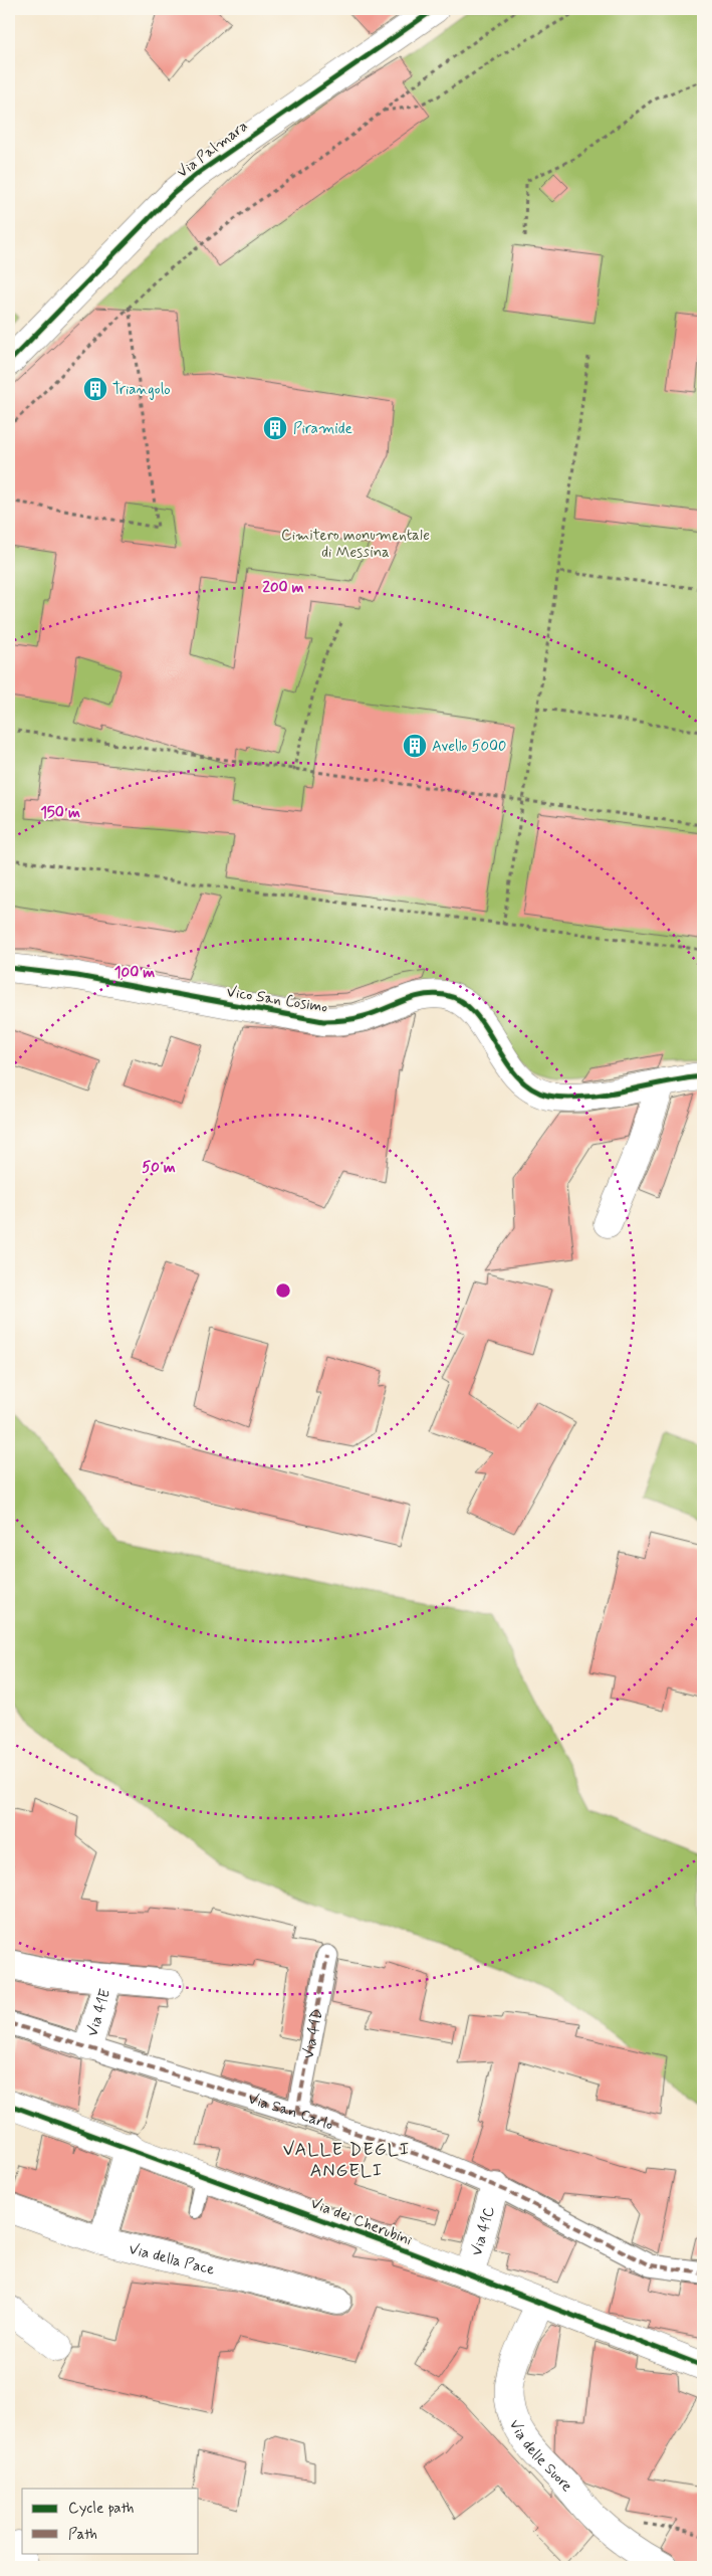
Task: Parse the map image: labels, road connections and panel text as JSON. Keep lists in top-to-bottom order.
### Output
{
  "streets": {
    "street": [
      "Via Palmara",
      "Vico San Cosimo",
      "Via 41E",
      "Via 41D",
      "Via San Carlo",
      "Via dei Cherubini",
      "Via 41C",
      "Via della Pace",
      "Via delle Suore"
    ]
  },
  "crossings": [
    ["Via 41E", "Via San Carlo"],
    ["Via 41D", "Via San Carlo"],
    ["Via San Carlo", "Via 41C"],
    ["Via dei Cherubini", "Via 41C"],
    ["Via dei Cherubini", "Via delle Suore"]
  ],
  "districts": ["VALLE DEGLI ANGELI"],
  "parks": ["Cimitero monumentale di Messina"],
  "places": {
    "building": ["Triangolo", "Piramide", "Avello 5000"]
  },
  "legend": ["Cycle path", "Path"],
  "rings": [
    "200 m",
    "150 m",
    "100 m",
    "50 m"
  ]
}
